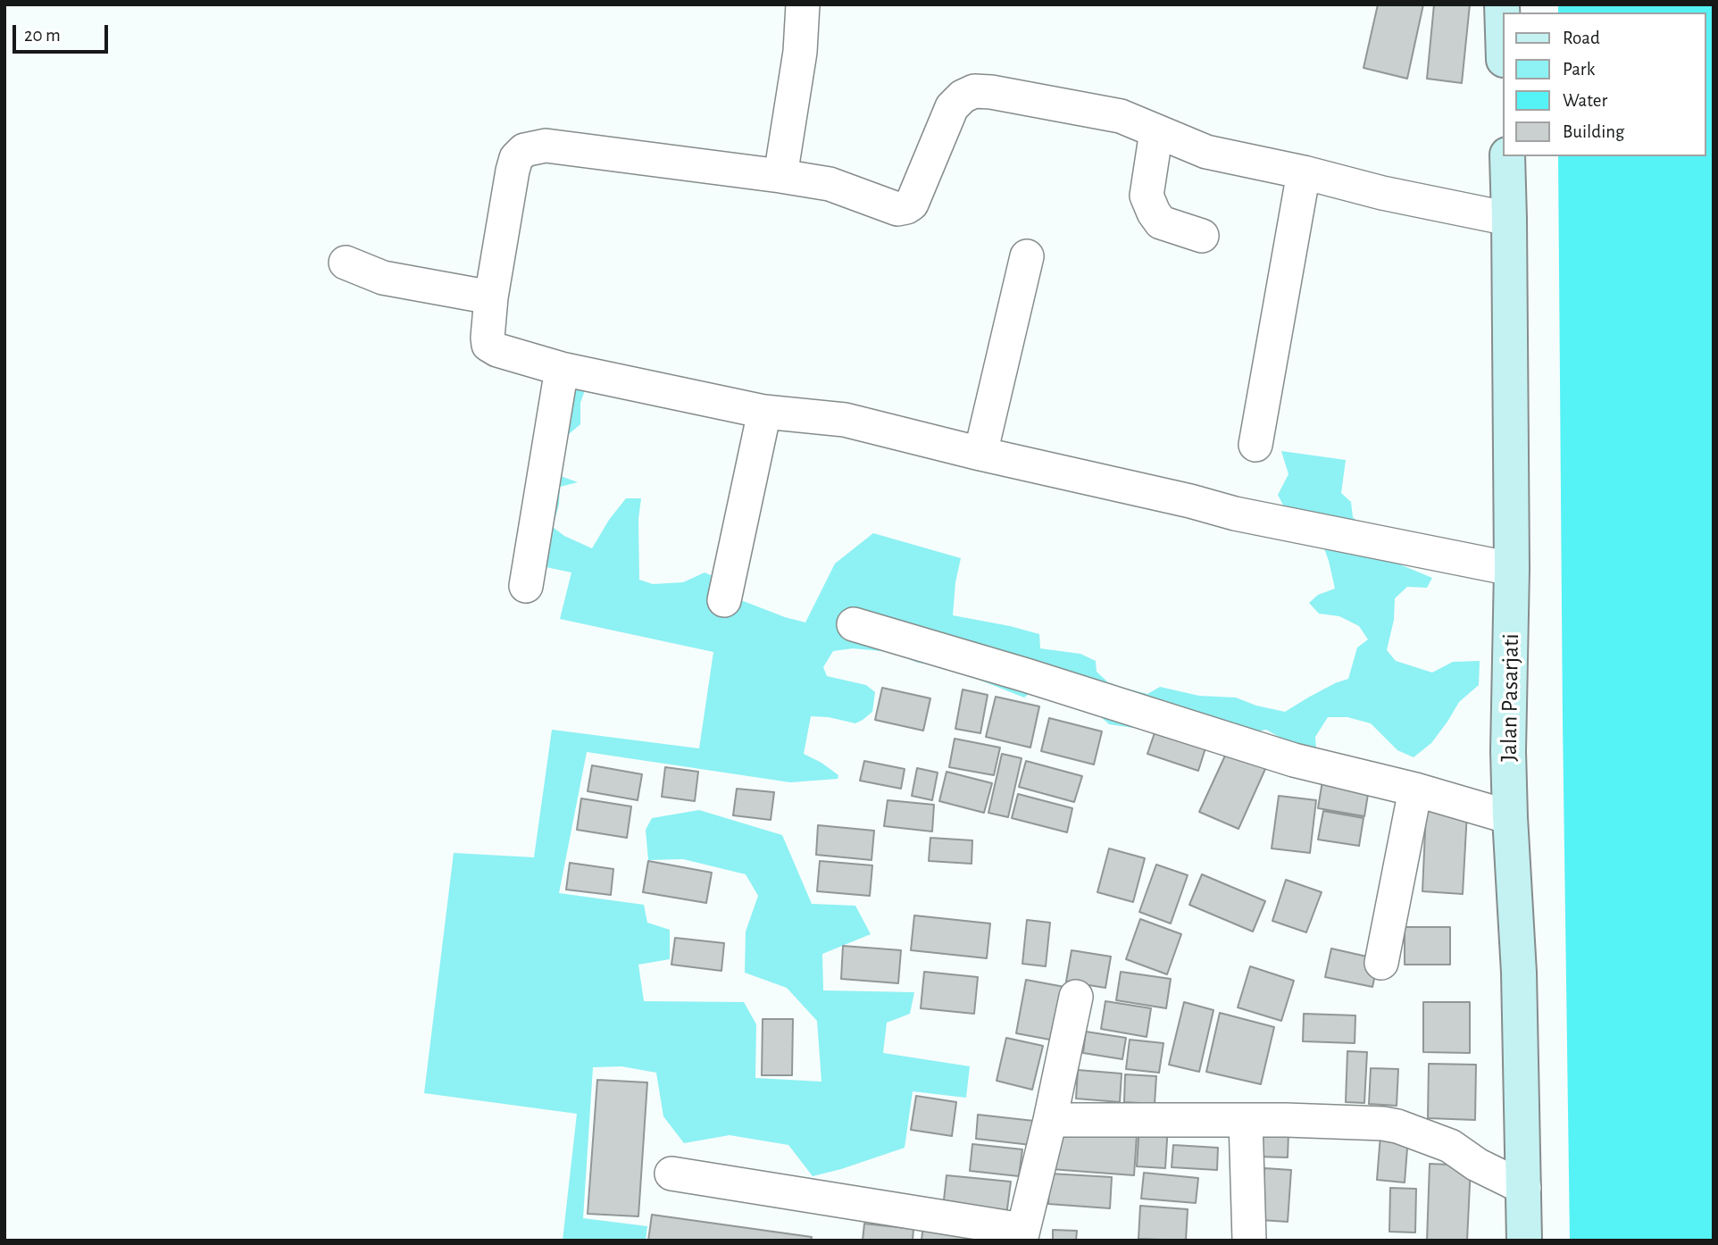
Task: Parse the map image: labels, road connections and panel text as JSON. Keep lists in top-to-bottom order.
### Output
{
  "streets": {
    "main road": ["Jalan Pasarjati"]
  },
  "legend": [
    "Road",
    "Park",
    "Water",
    "Building"
  ],
  "scale_bar": "20 m"
}
